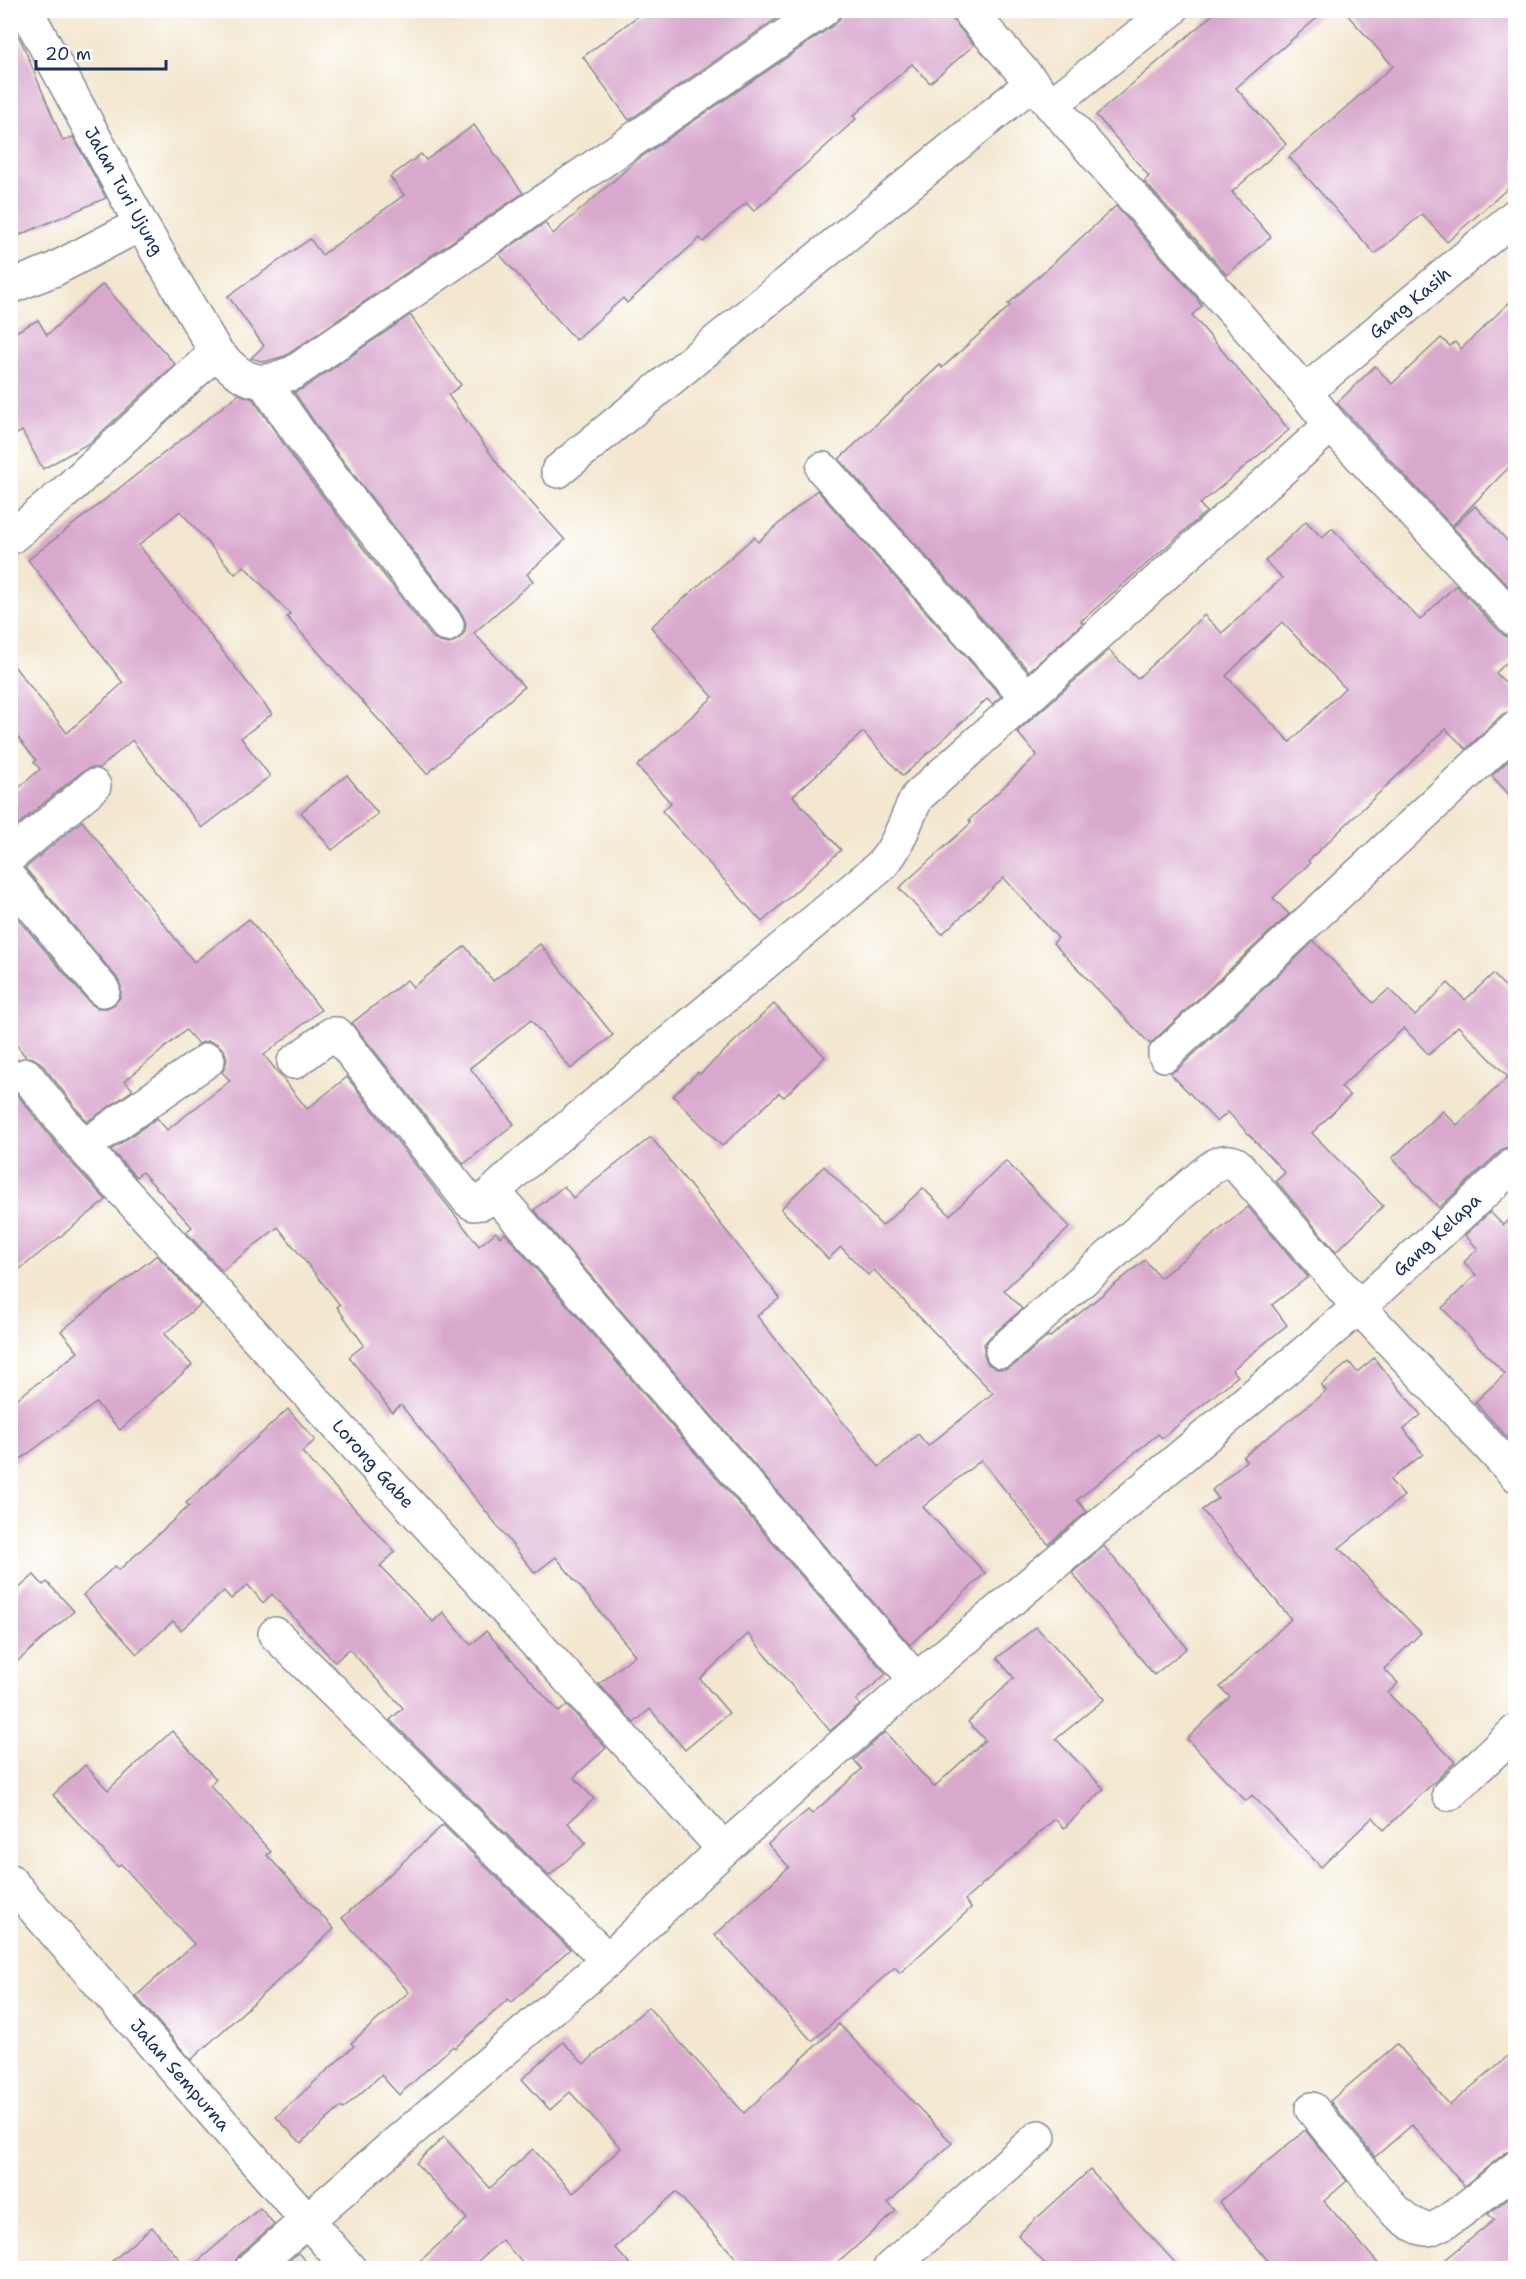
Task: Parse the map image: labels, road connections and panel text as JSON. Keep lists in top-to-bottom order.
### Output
{
  "streets": {
    "street": [
      "Jalan Turi Ujung",
      "Gang Kasih",
      "Gang Kelapa",
      "Lorong Gabe",
      "Jalan Sempurna"
    ]
  },
  "crossings": [
    ["Gang Kelapa", "Lorong Gabe"],
    ["Gang Kelapa", "Jalan Sempurna"]
  ],
  "scale_bar": "20 m"
}
